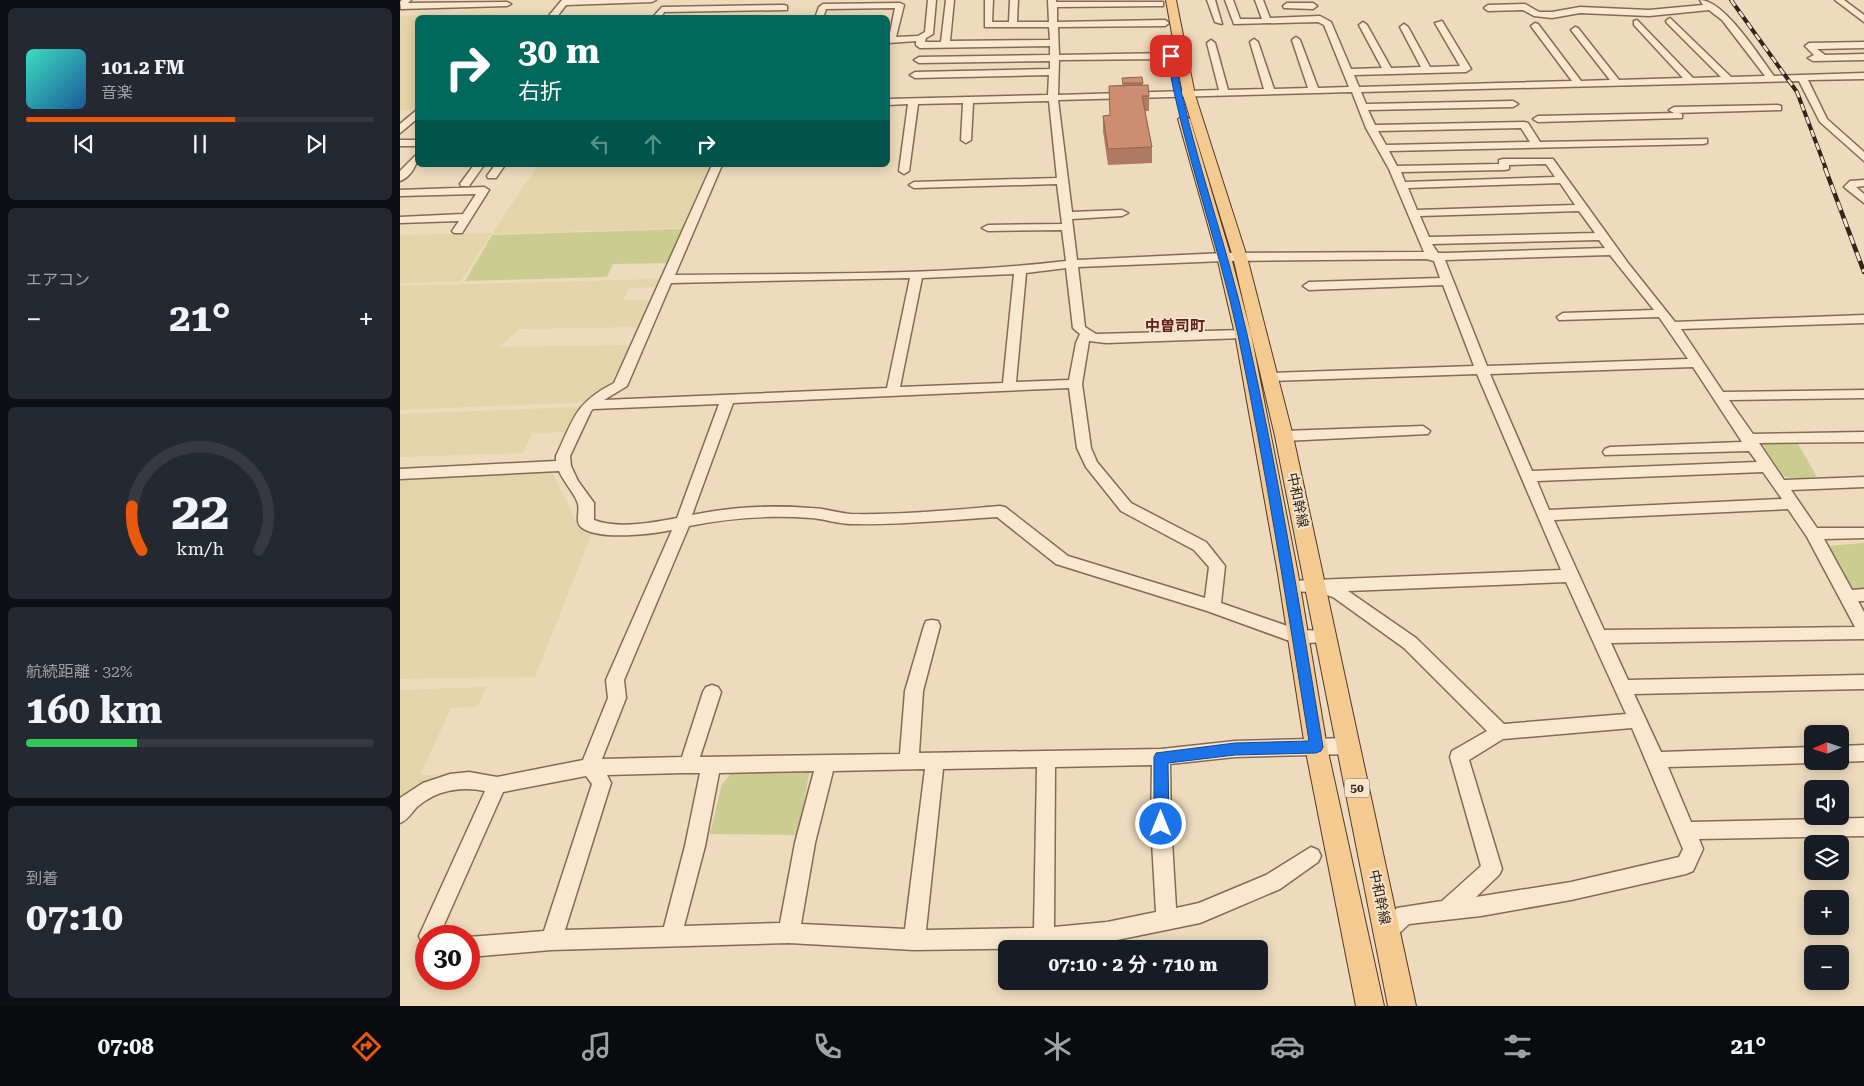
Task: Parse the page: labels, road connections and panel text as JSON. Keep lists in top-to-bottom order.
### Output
{
  "streets": {
    "main road": ["中和幹線", "50"]
  },
  "districts": ["中曽司町"],
  "north": "left",
  "page": {
    "turn": ["30 m", "右折"],
    "song": ["101.2 FM", "音楽"],
    "tile": [
      "エアコン",
      ["航続距離 · 32%", "160 km"],
      ["到着", "07:10"]
    ],
    "heat": ["−", "21°", "+"],
    "map_buttons": ["+", "−"],
    "limit": "30",
    "trip": "07:10 · 2 分 · 710 m",
    "tabs": ["07:08", "21°"],
    "gauge": ["22", "km/h"]
  }
}
